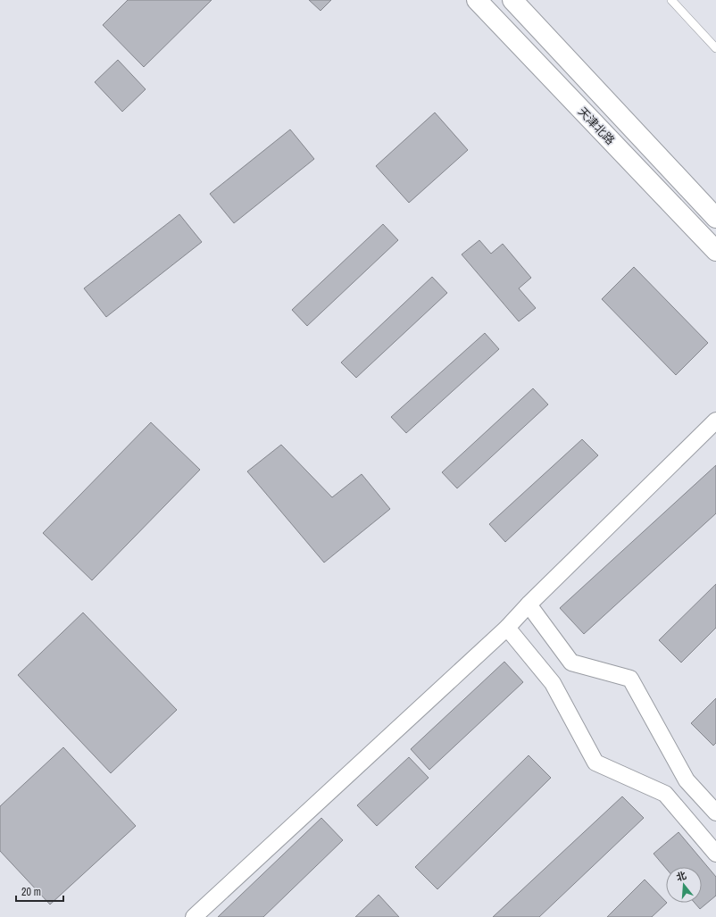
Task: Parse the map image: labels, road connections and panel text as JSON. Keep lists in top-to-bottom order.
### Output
{
  "streets": {
    "street": ["天津北路"]
  },
  "scale_bar": "20 m",
  "north": "top"
}
